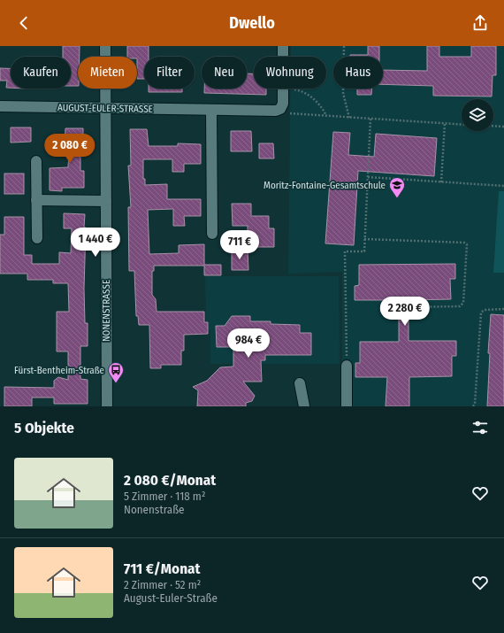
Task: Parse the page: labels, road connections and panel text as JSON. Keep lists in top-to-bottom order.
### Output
{
  "streets": {
    "street": ["AUGUST-EULER-STRASSE", "NONENSTRASSE"]
  },
  "crossings": [
    ["AUGUST-EULER-STRASSE", "NONENSTRASSE"]
  ],
  "places": {
    "school or university": ["Moritz-Fontaine-Gesamtschule"],
    "bus stop": ["Fürst-Bentheim-Straße"]
  },
  "page": {
    "header": "Dwello",
    "chip": [
      "Kaufen",
      "Mieten",
      "Filter",
      "Neu",
      "Wohnung",
      "Haus"
    ],
    "price": [
      "2 080 €",
      "1 440 €",
      "711 €",
      "2 280 €",
      "984 €"
    ],
    "heading": "5 Objekte",
    "list": [
      {
        "name": "2 080 €/Monat",
        "note": "5 Zimmer · 118 m² · Nonenstraße"
      },
      {
        "name": "711 €/Monat",
        "note": "2 Zimmer · 52 m² · August-Euler-Straße"
      }
    ]
  }
}
